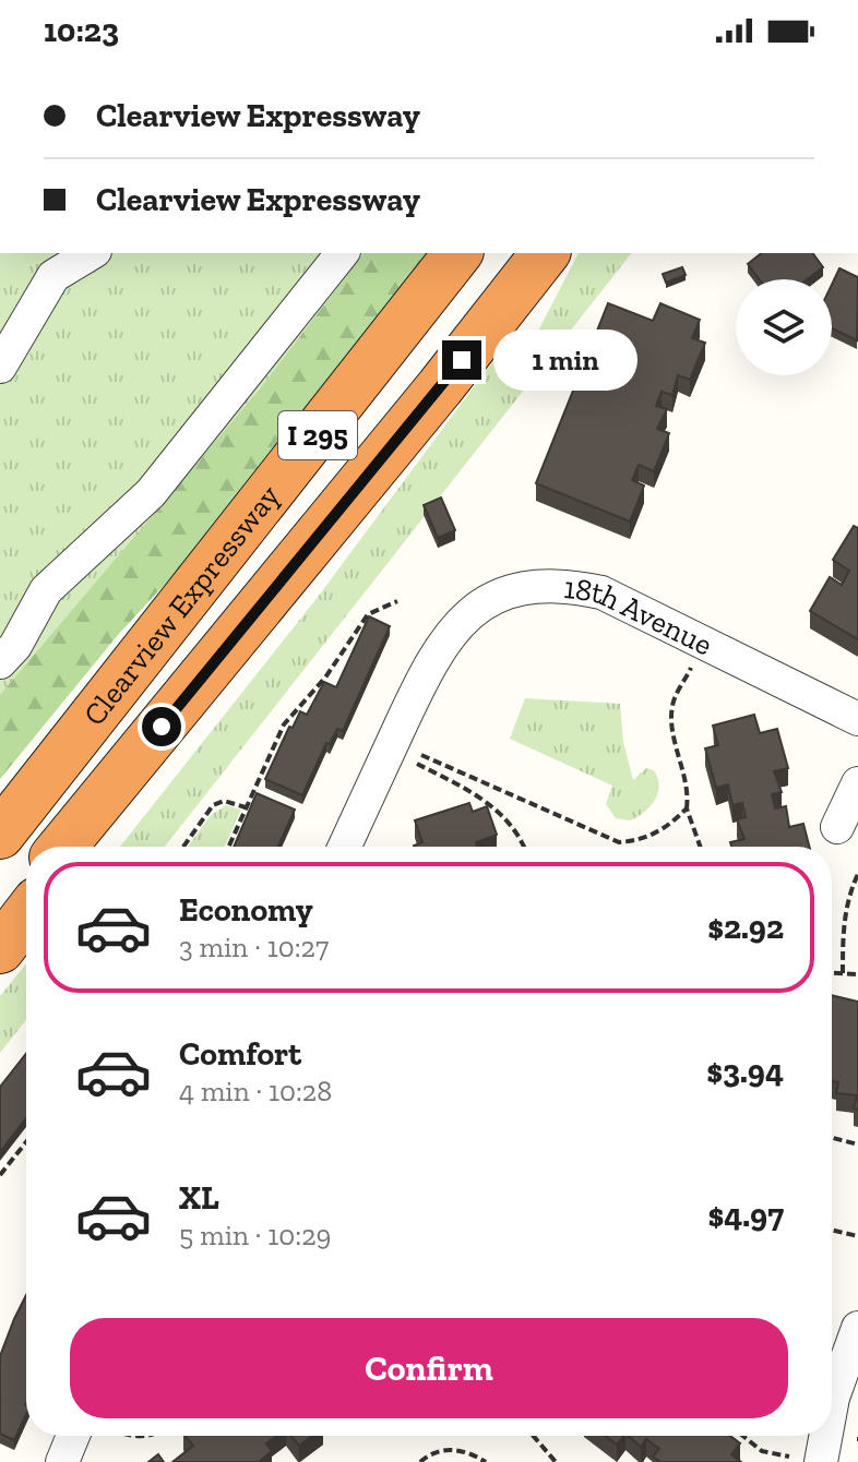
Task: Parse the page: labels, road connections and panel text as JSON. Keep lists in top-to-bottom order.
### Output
{
  "streets": {
    "highway": ["I 295", "Clearview Expressway"],
    "street": ["18th Avenue"]
  },
  "page": {
    "status": "10:23",
    "banner": ["Clearview Expressway", "Clearview Expressway"],
    "bubble": "1 min",
    "list": [
      {
        "name": "Economy",
        "note": "3 min · 10:27",
        "value": "$2.92"
      },
      {
        "name": "Comfort",
        "note": "4 min · 10:28",
        "value": "$3.94"
      },
      {
        "name": "XL",
        "note": "5 min · 10:29",
        "value": "$4.97"
      }
    ],
    "buttons": "Confirm"
  }
}
